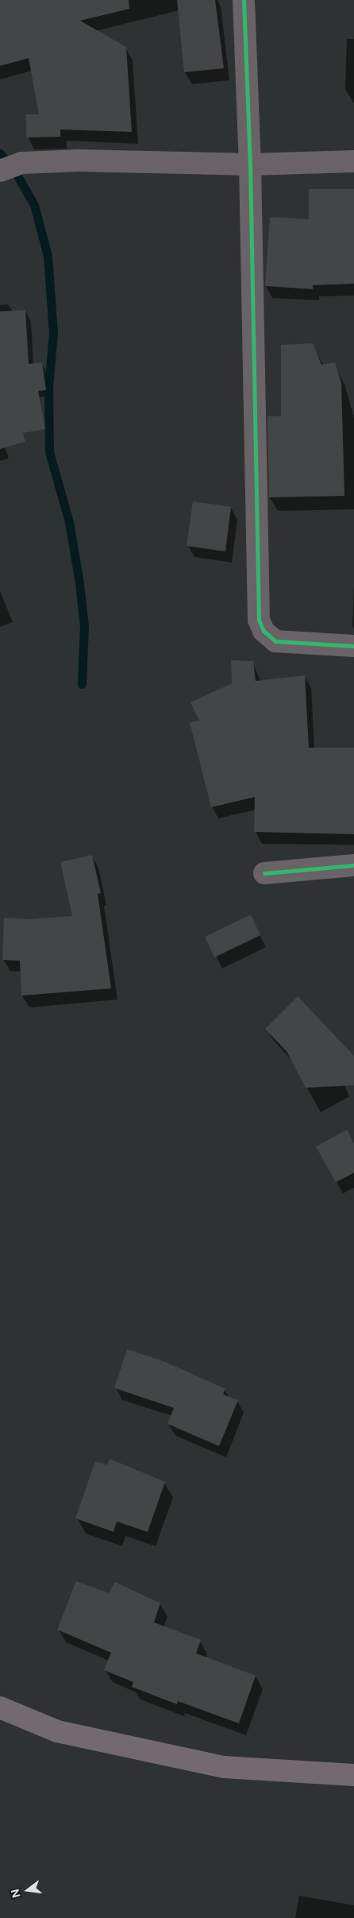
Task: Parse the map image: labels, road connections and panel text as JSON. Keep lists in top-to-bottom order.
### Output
{
  "north": "left"
}
